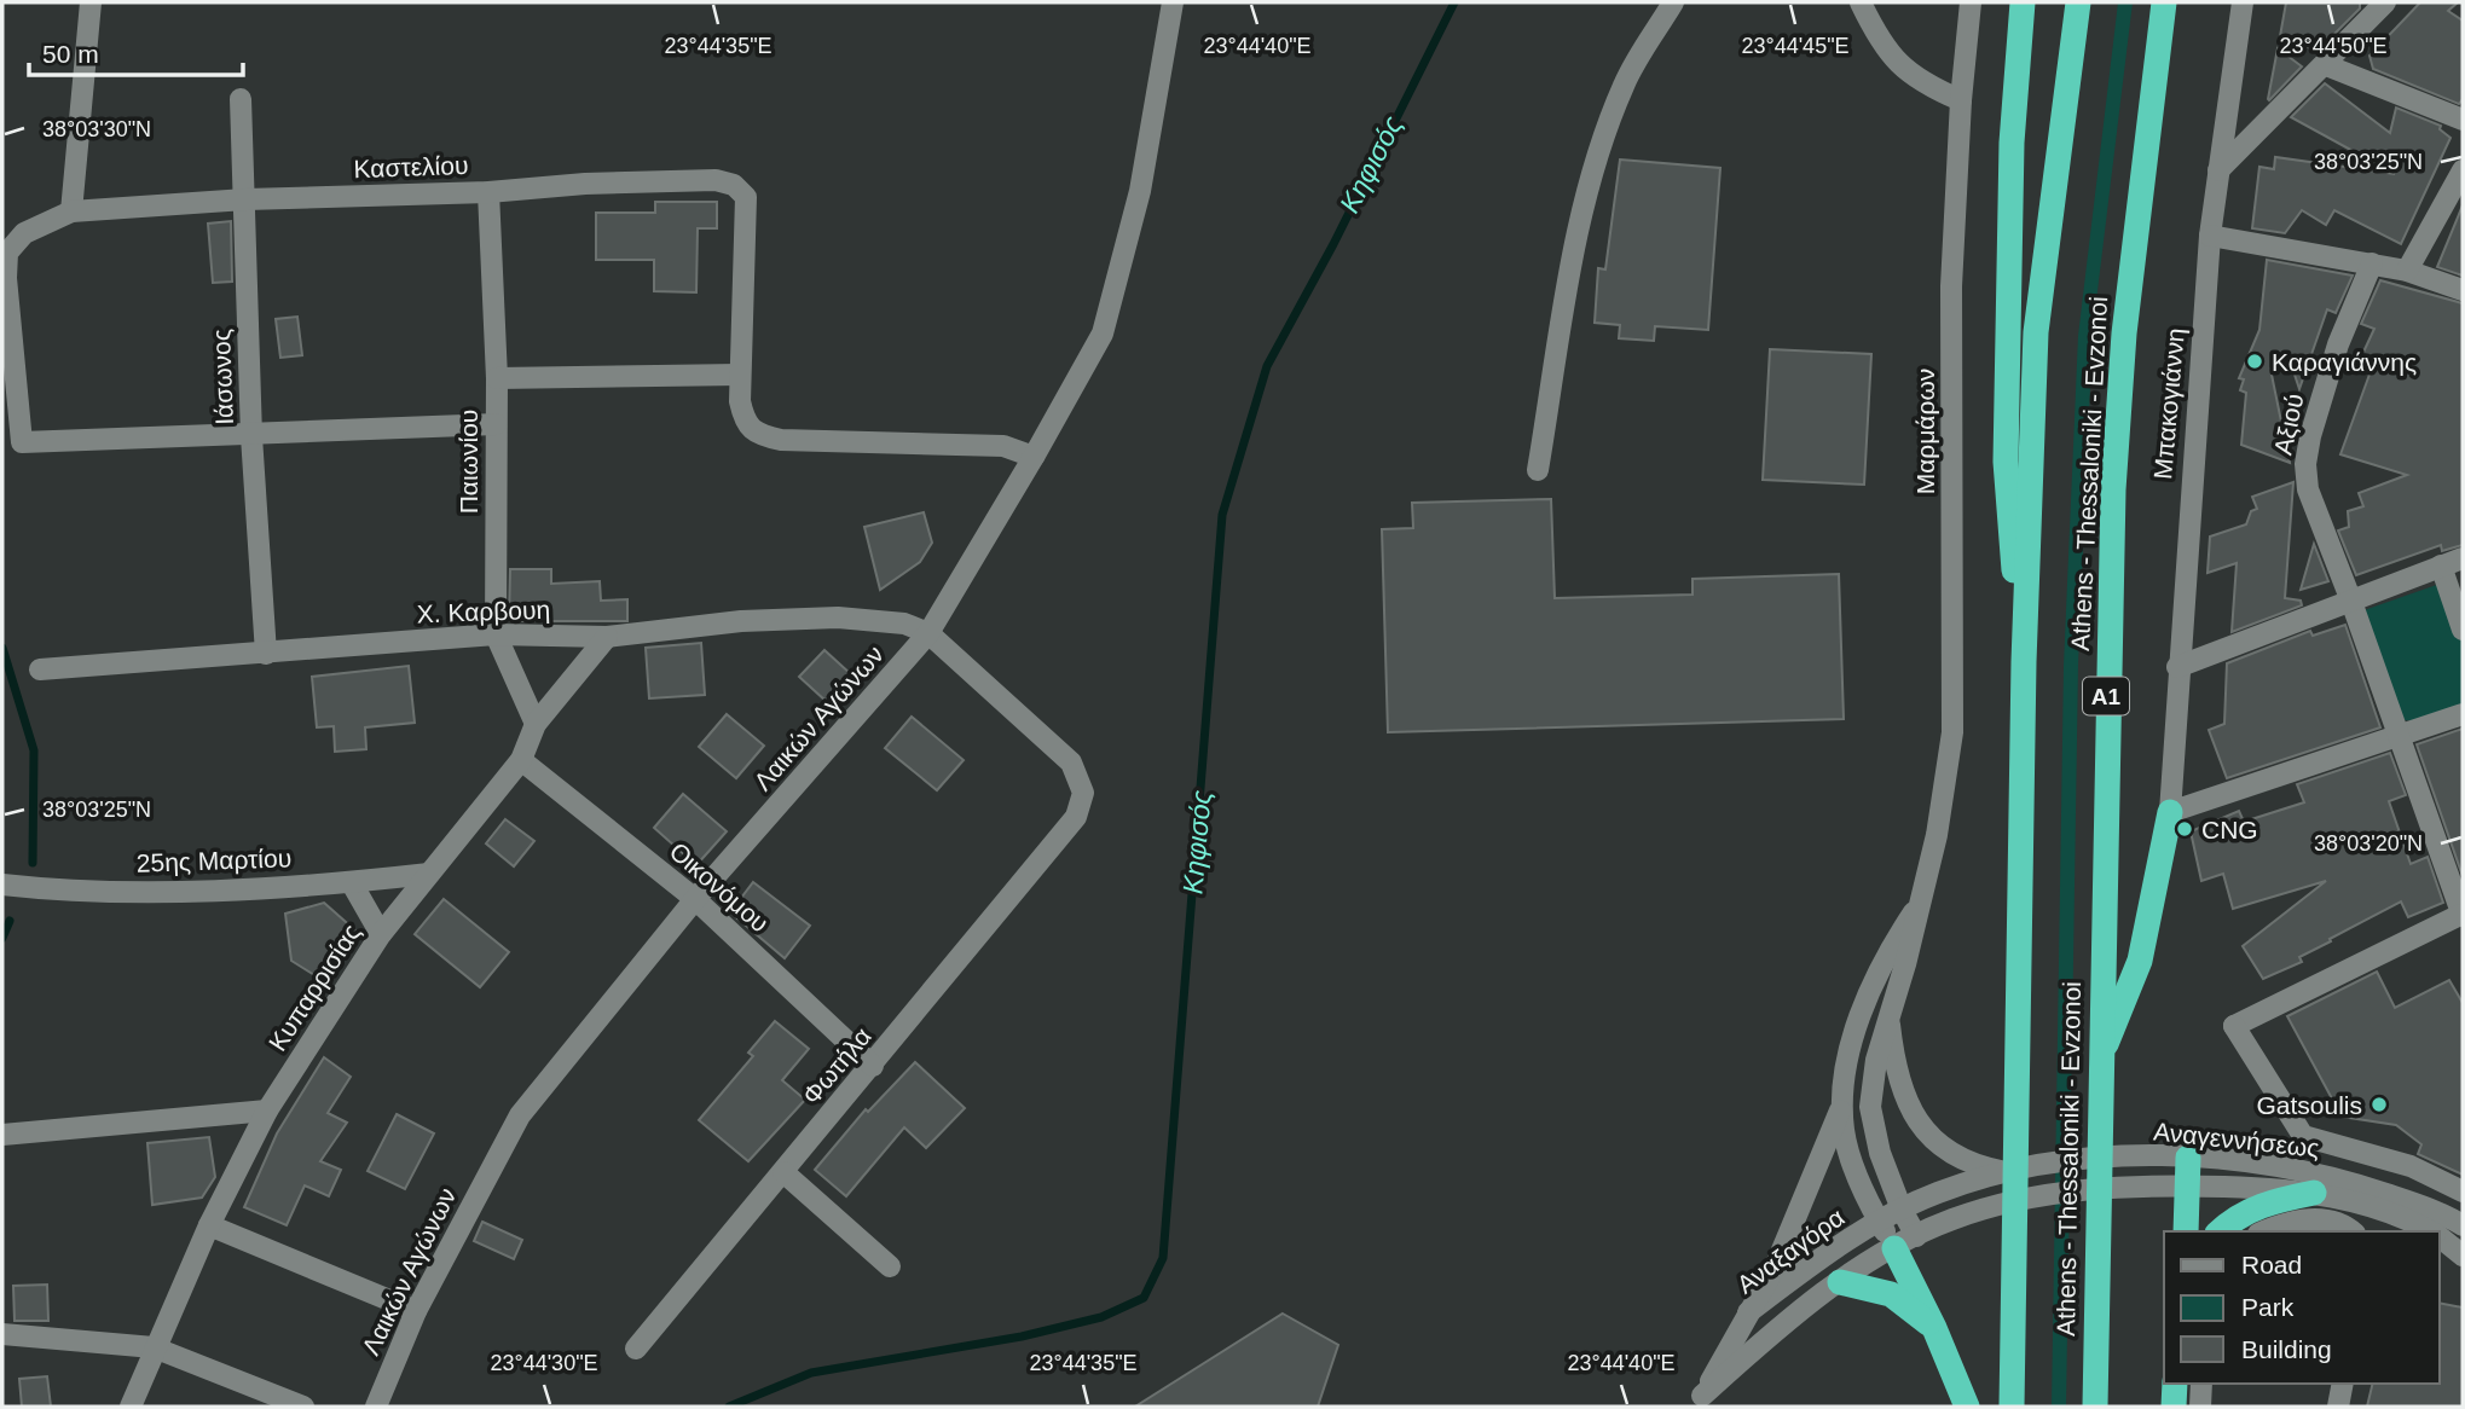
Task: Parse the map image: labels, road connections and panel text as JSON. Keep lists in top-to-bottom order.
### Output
{
  "streets": {
    "highway": ["Athens - Thessaloniki - Evzonoi", "Α1"],
    "street": [
      "Καστελίου",
      "Ιάσωνος",
      "Μπακογιάννη",
      "Αξιού",
      "Μαρμάρων",
      "Παιωνίου",
      "Χ. Καρβουη",
      "Λαικών Αγώνων",
      "25ης Μαρτίου",
      "Οικονόμου",
      "Κυπαρρισίας",
      "Φωτήλα",
      "Αναγεννήσεως",
      "Αναξαγόρα"
    ]
  },
  "crossings": [
    ["Καστελίου", "Ιάσωνος"],
    ["Καστελίου", "Παιωνίου"],
    ["Ιάσωνος", "Χ. Καρβουη"],
    ["Μαρμάρων", "Αναγεννήσεως"],
    ["Μαρμάρων", "Αναξαγόρα"],
    ["Παιωνίου", "Χ. Καρβουη"],
    ["Παιωνίου", "Κυπαρρισίας"],
    ["Χ. Καρβουη", "Λαικών Αγώνων"],
    ["Χ. Καρβουη", "Κυπαρρισίας"],
    ["Χ. Καρβουη", "Φωτήλα"],
    ["Λαικών Αγώνων", "Οικονόμου"],
    ["Λαικών Αγώνων", "Φωτήλα"],
    ["25ης Μαρτίου", "Κυπαρρισίας"],
    ["Οικονόμου", "Κυπαρρισίας"],
    ["Οικονόμου", "Φωτήλα"],
    ["Αναγεννήσεως", "Αναξαγόρα"]
  ],
  "water": ["Κηφισός"],
  "places": ["Καραγιάννης", "CNG", "Gatsoulis"],
  "legend": ["Road", "Park", "Building"],
  "scale_bar": "50 m",
  "coordinates": [
    "23°44'35\"E",
    "23°44'50\"E",
    "23°44'40\"E",
    "23°44'45\"E",
    "38°03'30\"N",
    "38°03'25\"N",
    "38°03'20\"N",
    "23°44'30\"E"
  ]
}
